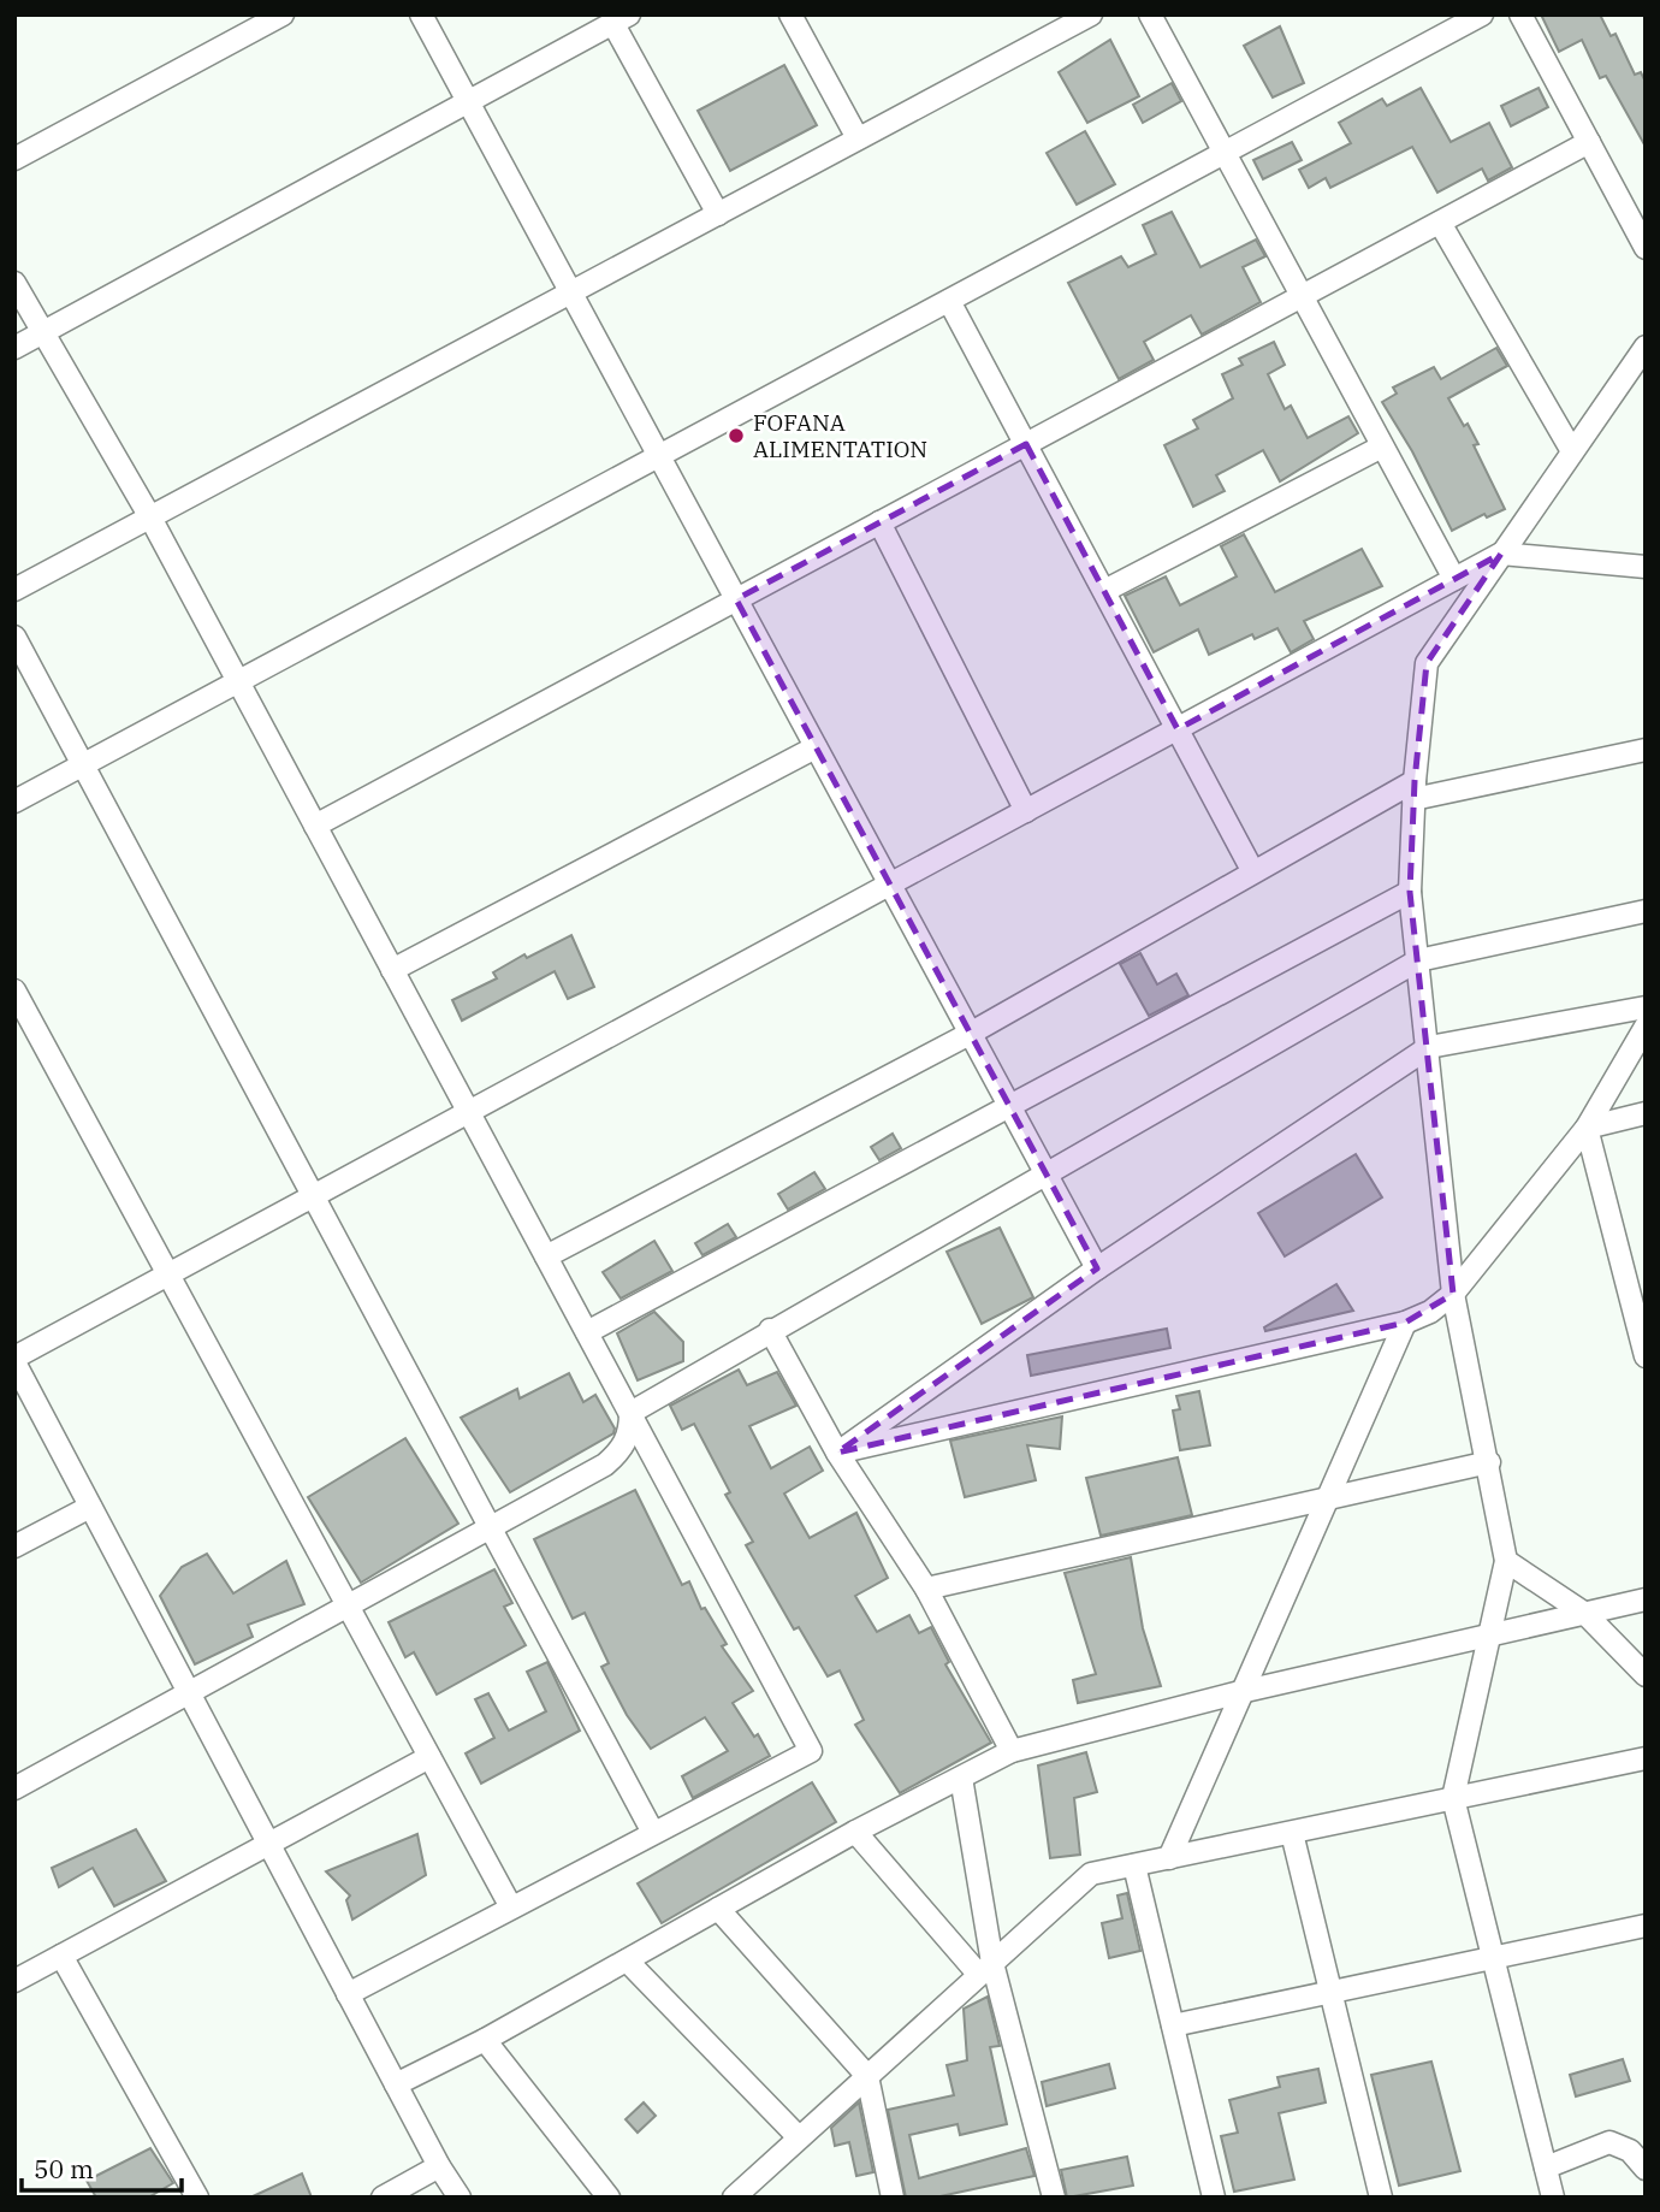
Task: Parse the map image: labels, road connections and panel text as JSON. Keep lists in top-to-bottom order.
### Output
{
  "places": ["FOFANA ALIMENTATION"],
  "scale_bar": "50 m"
}
